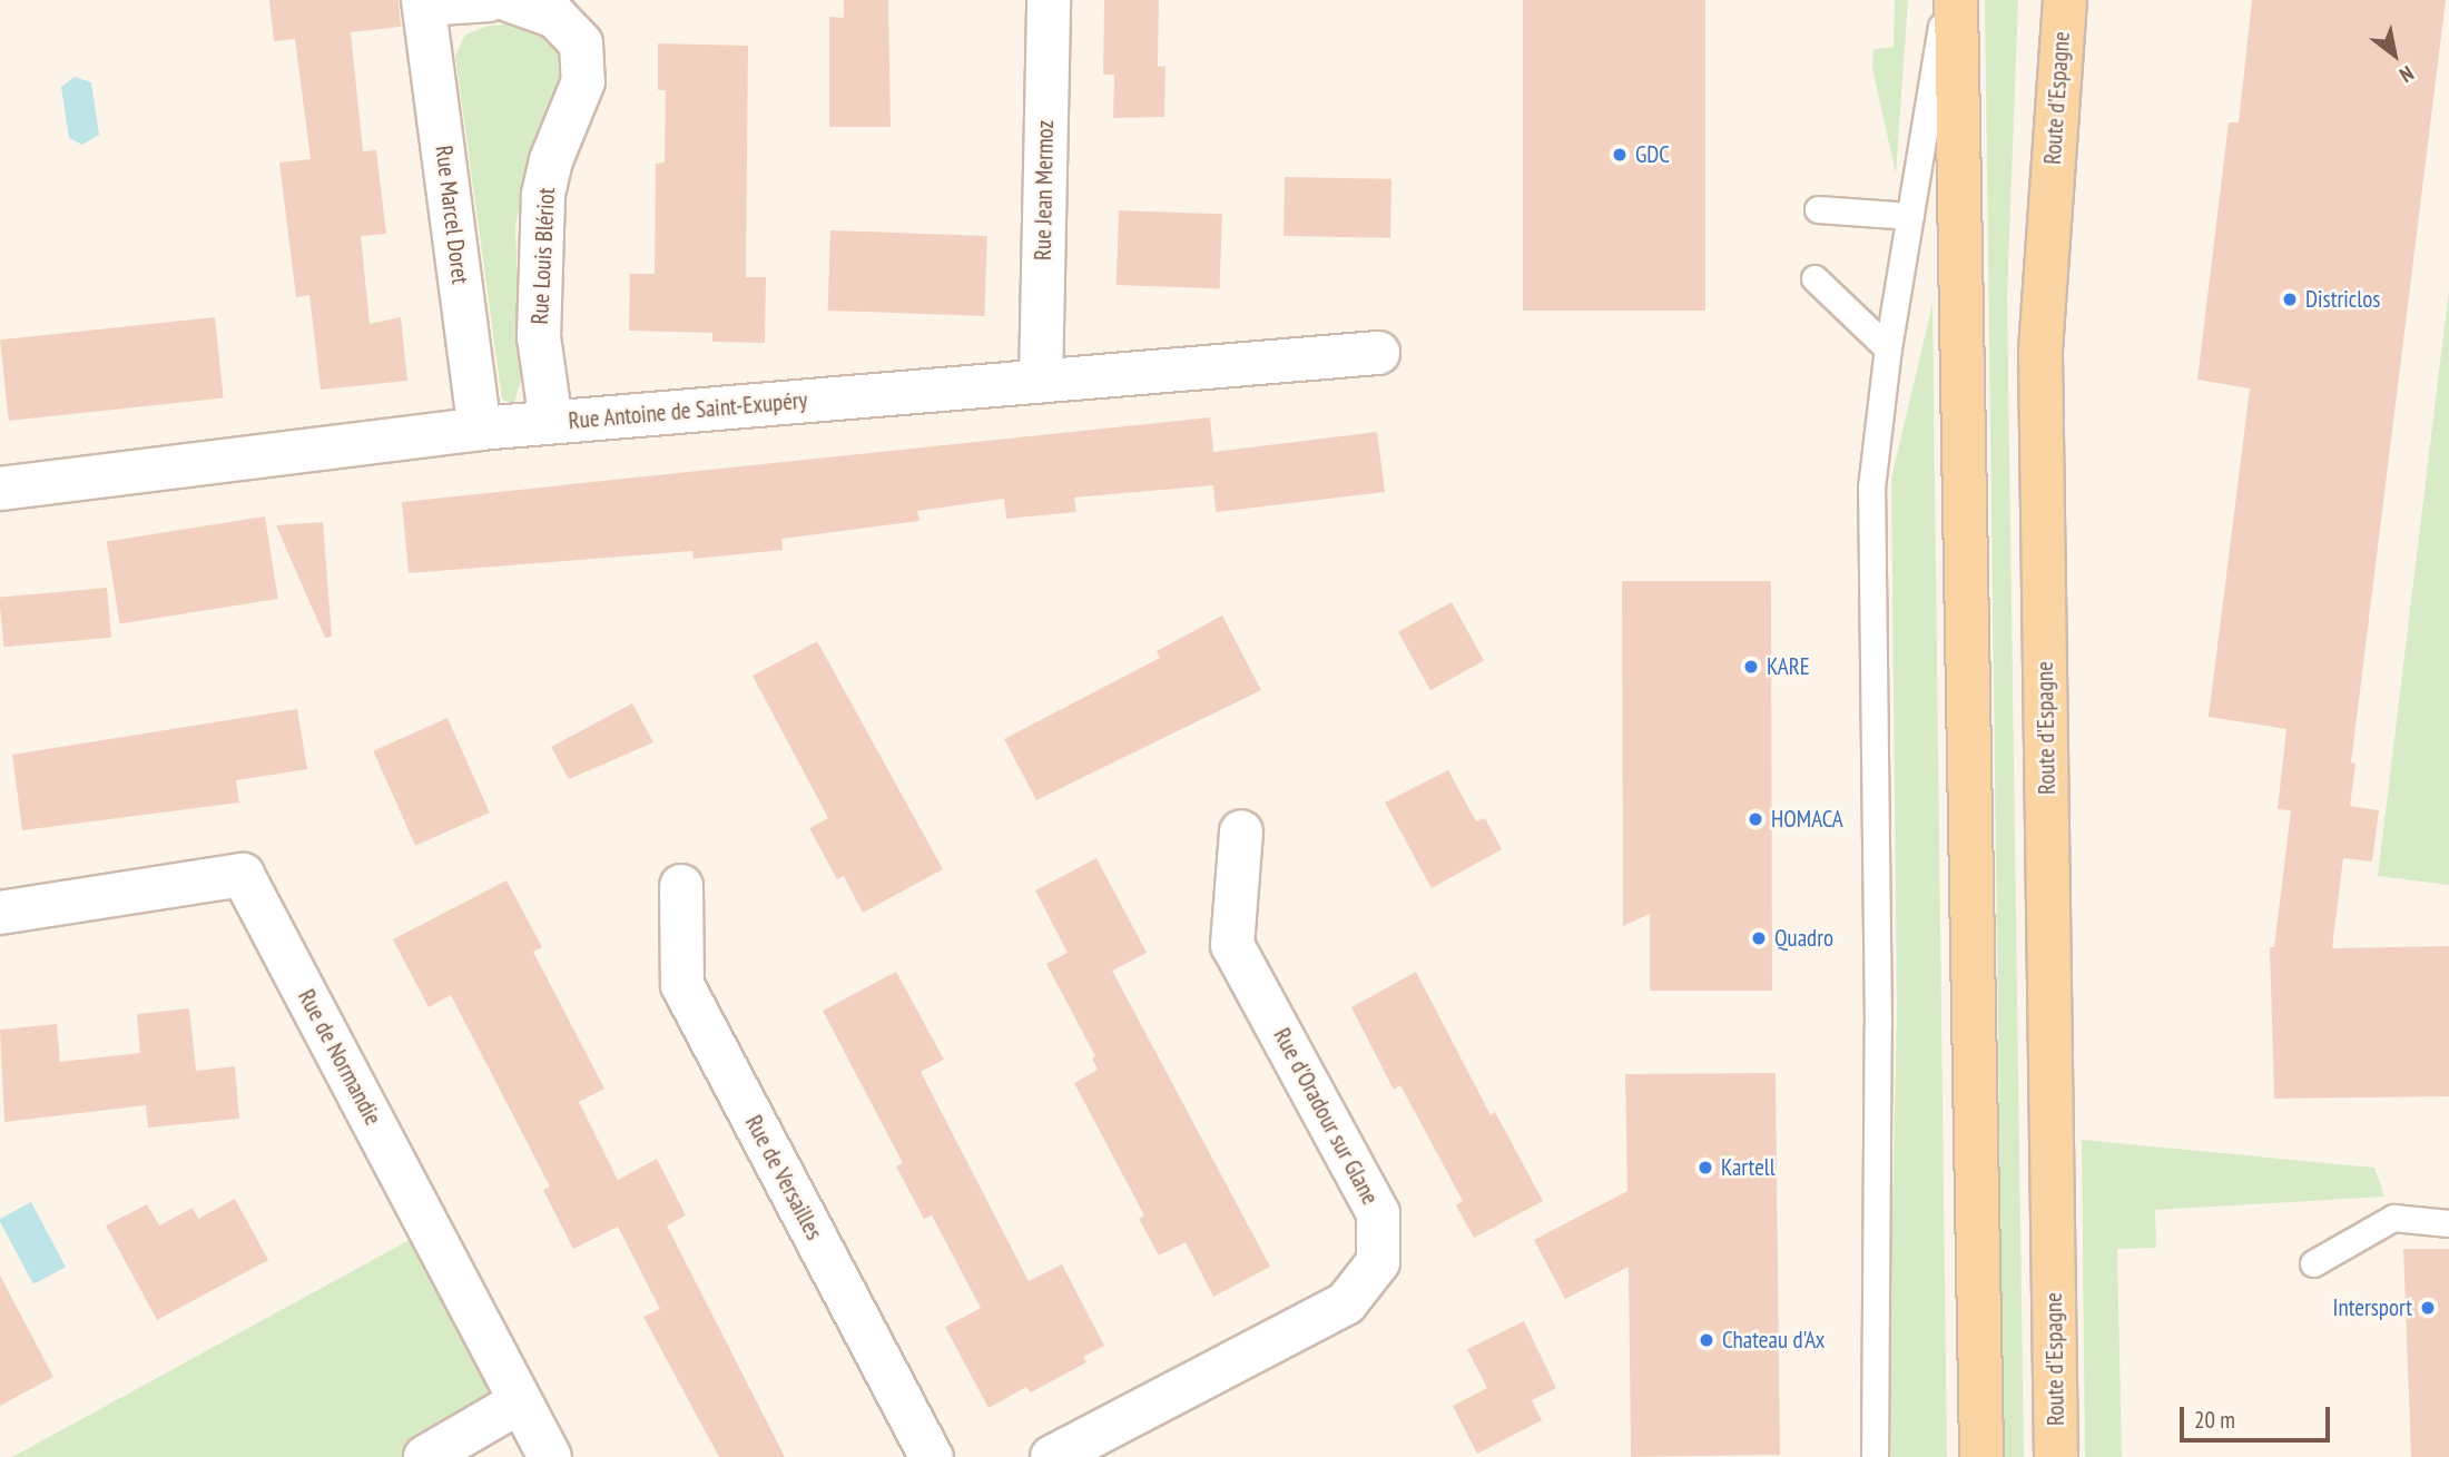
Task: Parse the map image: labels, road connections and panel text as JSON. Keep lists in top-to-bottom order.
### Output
{
  "streets": {
    "main road": ["Route d'Espagne"],
    "street": [
      "Rue Jean Mermoz",
      "Rue Marcel Doret",
      "Rue Louis Blériot",
      "Rue Antoine de Saint-Exupéry",
      "Rue de Normandie",
      "Rue d'Oradour sur Glane",
      "Rue de Versailles"
    ]
  },
  "crossings": [
    ["Rue Jean Mermoz", "Rue Antoine de Saint-Exupéry"],
    ["Rue Marcel Doret", "Rue Antoine de Saint-Exupéry"],
    ["Rue Louis Blériot", "Rue Antoine de Saint-Exupéry"]
  ],
  "places": [
    "GDC",
    "Districlos",
    "KARE",
    "HOMACA",
    "Quadro",
    "Kartell",
    "Intersport",
    "Chateau d'Ax"
  ],
  "scale_bar": "20 m",
  "north": "bottom right"
}
